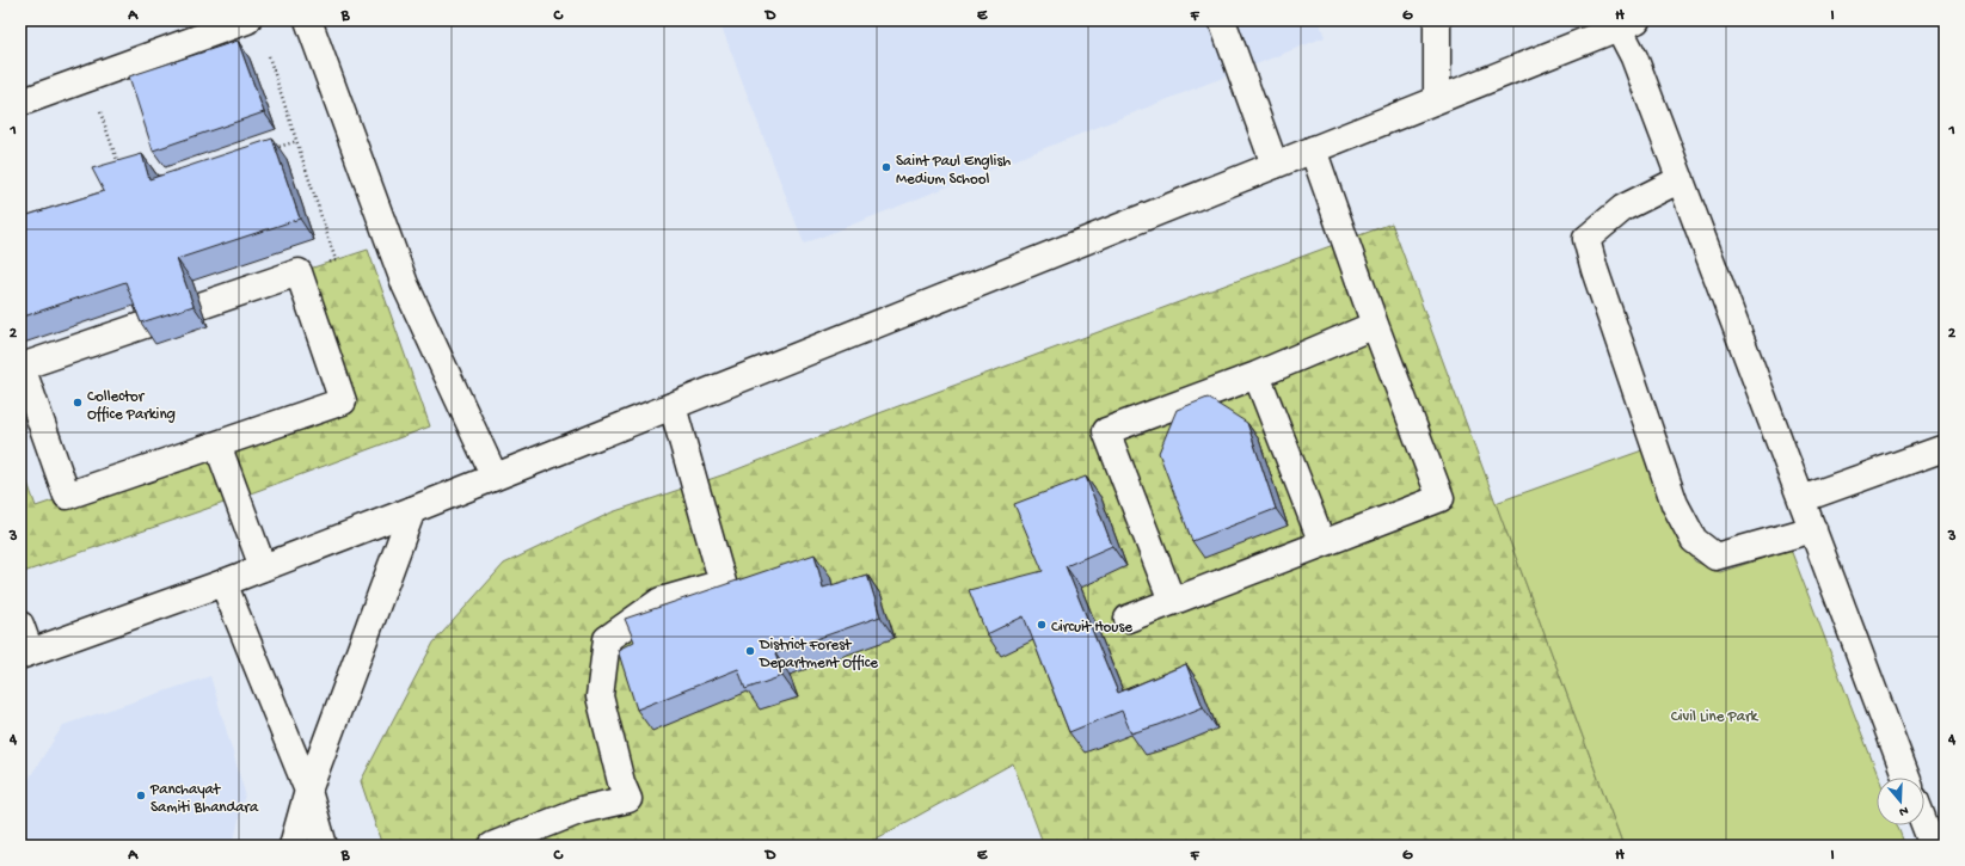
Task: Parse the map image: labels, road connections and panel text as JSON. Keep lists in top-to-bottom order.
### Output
{
  "parks": ["Civil Line Park"],
  "places": [
    "Saint Paul English Medium School",
    "Collector Office Parking",
    "Circuit House",
    "District Forest Department Office",
    "Panchayat Samiti Bhandara"
  ],
  "north": "bottom",
  "grid": {
    "columns": [
      "A",
      "B",
      "C",
      "D",
      "E",
      "F",
      "G",
      "H",
      "I"
    ],
    "rows": [
      "1",
      "2",
      "3",
      "4"
    ]
  }
}
